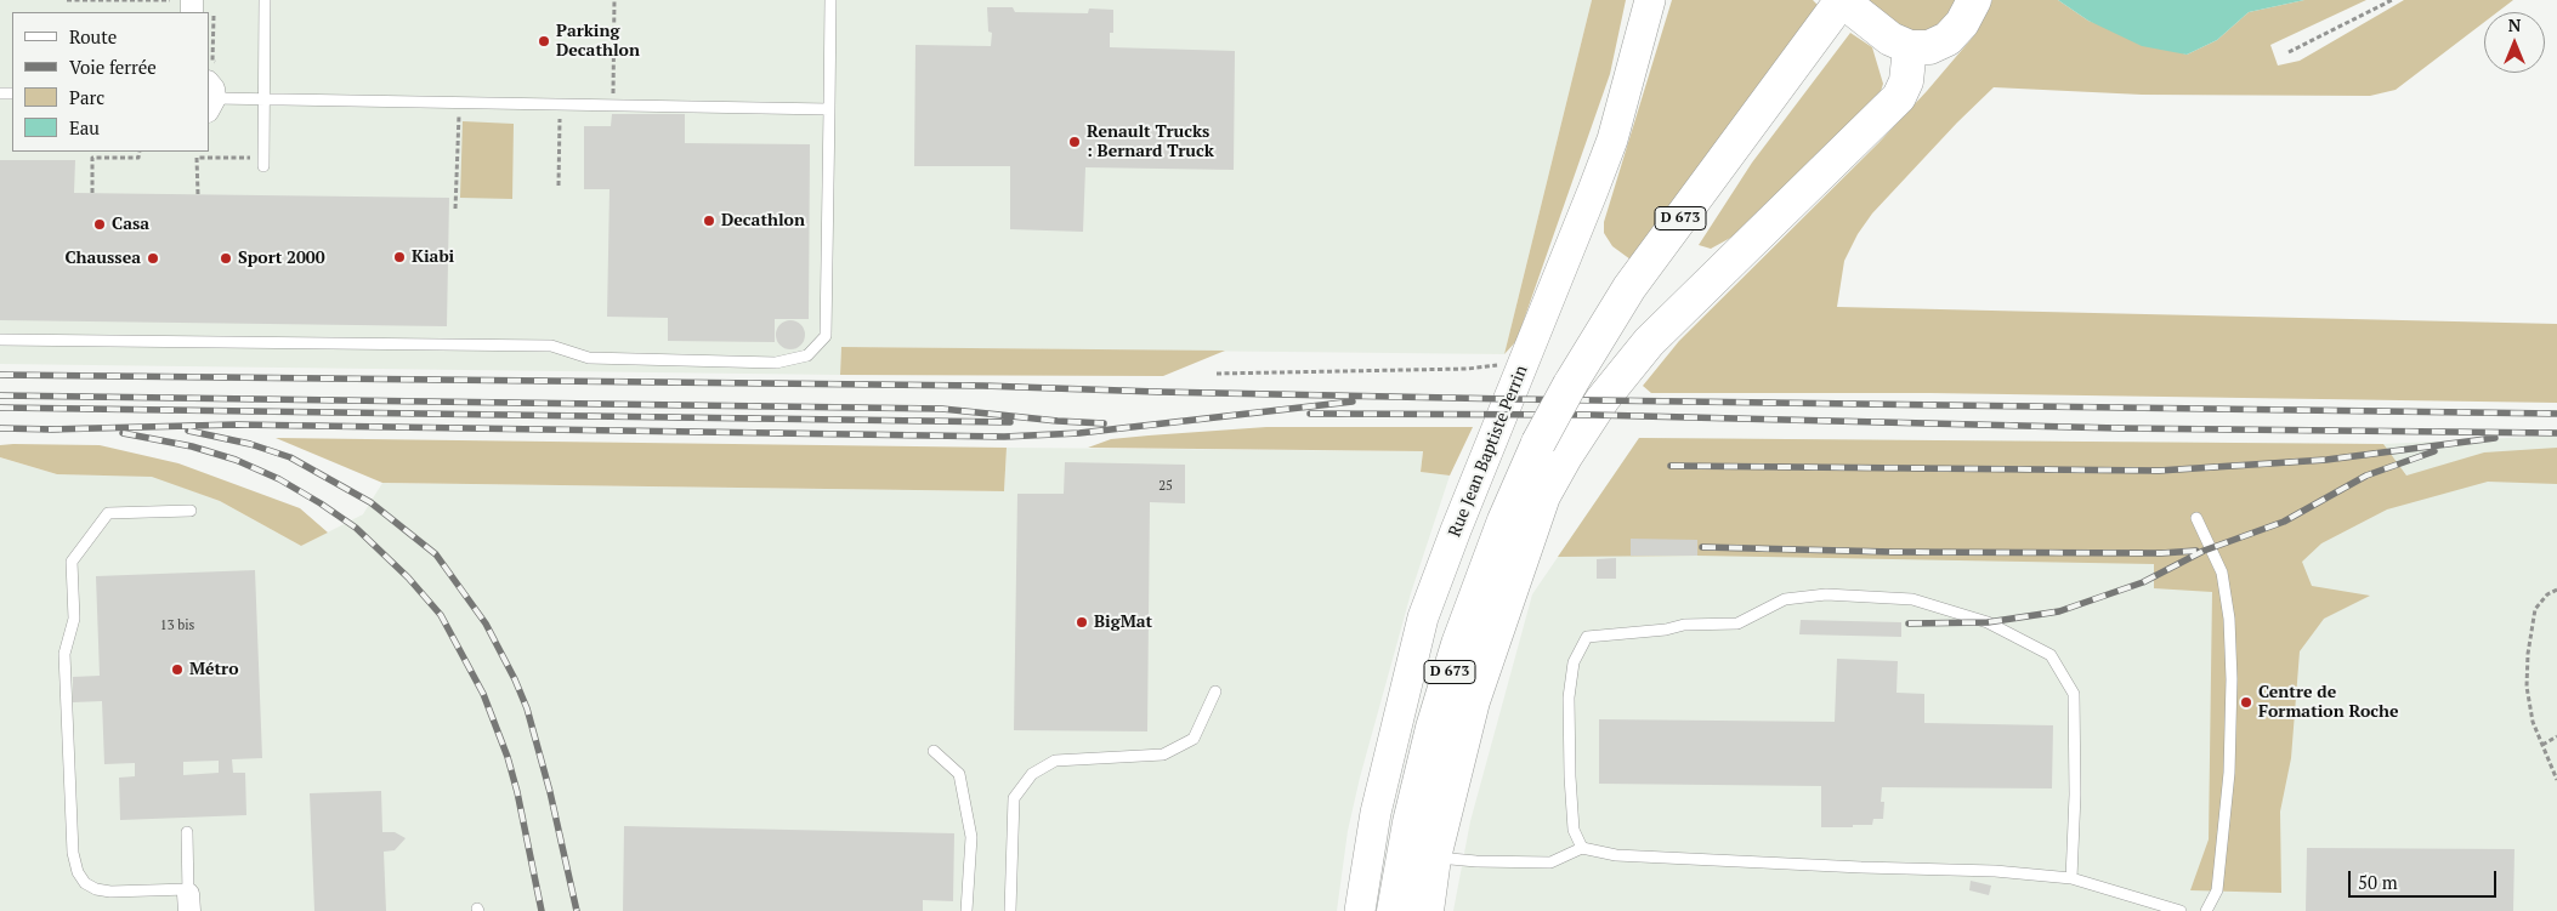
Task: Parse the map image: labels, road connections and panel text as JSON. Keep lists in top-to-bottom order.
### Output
{
  "streets": {
    "main road": ["D 673", "Rue Jean Baptiste Perrin"]
  },
  "places": [
    "Parking Decathlon",
    "Renault Trucks : Bernard Truck",
    "Decathlon",
    "Casa",
    "Kiabi",
    "Chaussea",
    "Sport 2000",
    "BigMat",
    "Métro",
    "Centre de Formation Roche"
  ],
  "house_numbers": ["25", "13 bis"],
  "legend": [
    "Route",
    "Voie ferrée",
    "Parc",
    "Eau"
  ],
  "scale_bar": "50 m",
  "north": "top"
}
